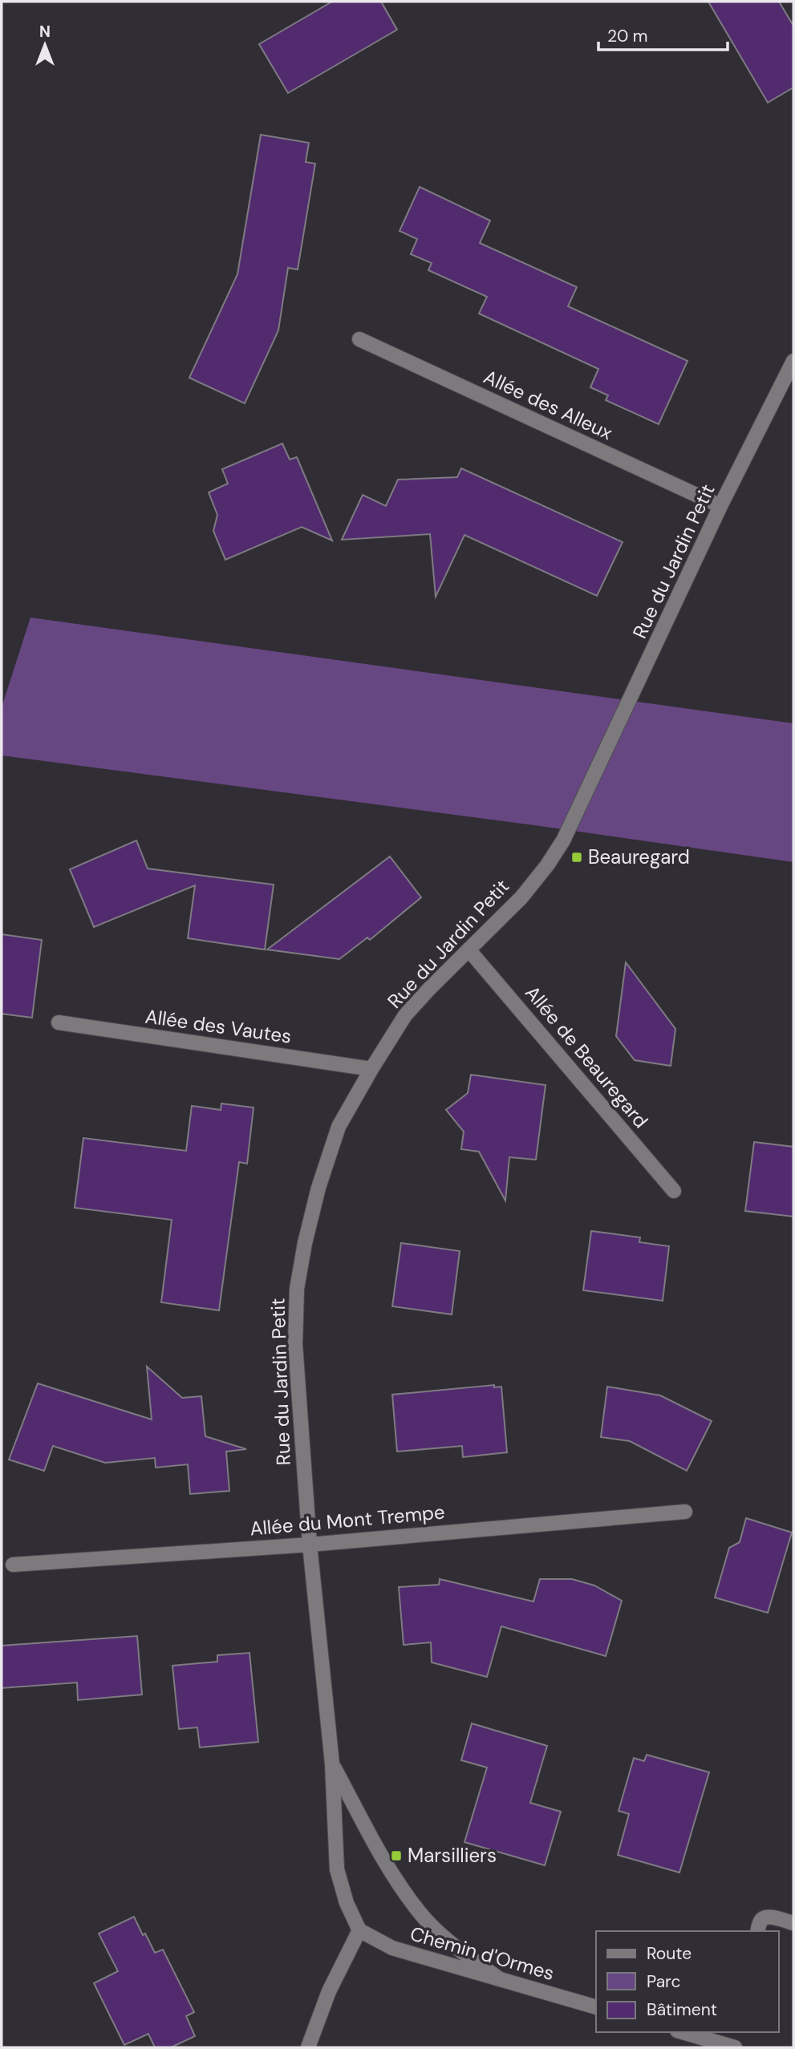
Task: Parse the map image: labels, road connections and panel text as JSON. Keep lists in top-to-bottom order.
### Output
{
  "streets": {
    "street": [
      "Allée des Alleux",
      "Rue du Jardin Petit",
      "Allée des Vautes",
      "Allée de Beauregard",
      "Allée du Mont Trempe",
      "Chemin d'Ormes"
    ]
  },
  "crossings": [
    ["Allée des Alleux", "Rue du Jardin Petit"],
    ["Rue du Jardin Petit", "Allée des Vautes"],
    ["Rue du Jardin Petit", "Allée de Beauregard"],
    ["Rue du Jardin Petit", "Allée du Mont Trempe"],
    ["Rue du Jardin Petit", "Chemin d'Ormes"]
  ],
  "places": {
    "transit": ["Beauregard", "Marsilliers"]
  },
  "legend": ["Route", "Parc", "Bâtiment"],
  "scale_bar": "20 m",
  "north": "top"
}
